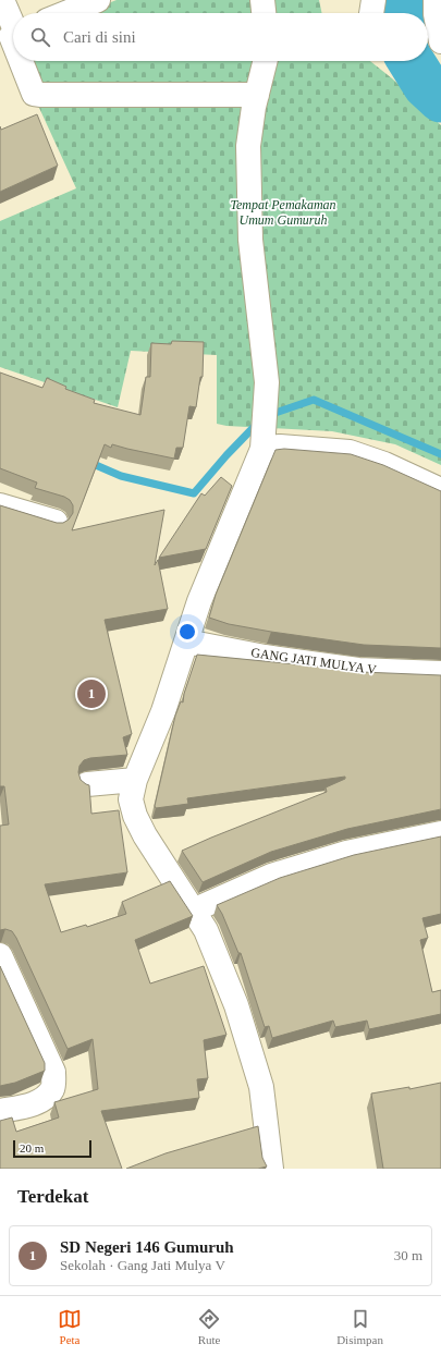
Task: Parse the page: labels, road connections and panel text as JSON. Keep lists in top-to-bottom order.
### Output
{
  "streets": {
    "street": ["GANG JATI MULYA V"]
  },
  "parks": ["Tempat Pemakaman Umum Gumuruh"],
  "scale_bar": "20 m",
  "page": {
    "search": "Cari di sini",
    "pins": "1",
    "scale": "20 m",
    "heading": "Terdekat",
    "list": [
      {
        "mark": "1",
        "name": "SD Negeri 146 Gumuruh",
        "note": "Sekolah · Gang Jati Mulya V",
        "value": "30 m"
      }
    ],
    "nav": ["Peta", "Rute", "Disimpan"]
  }
}
